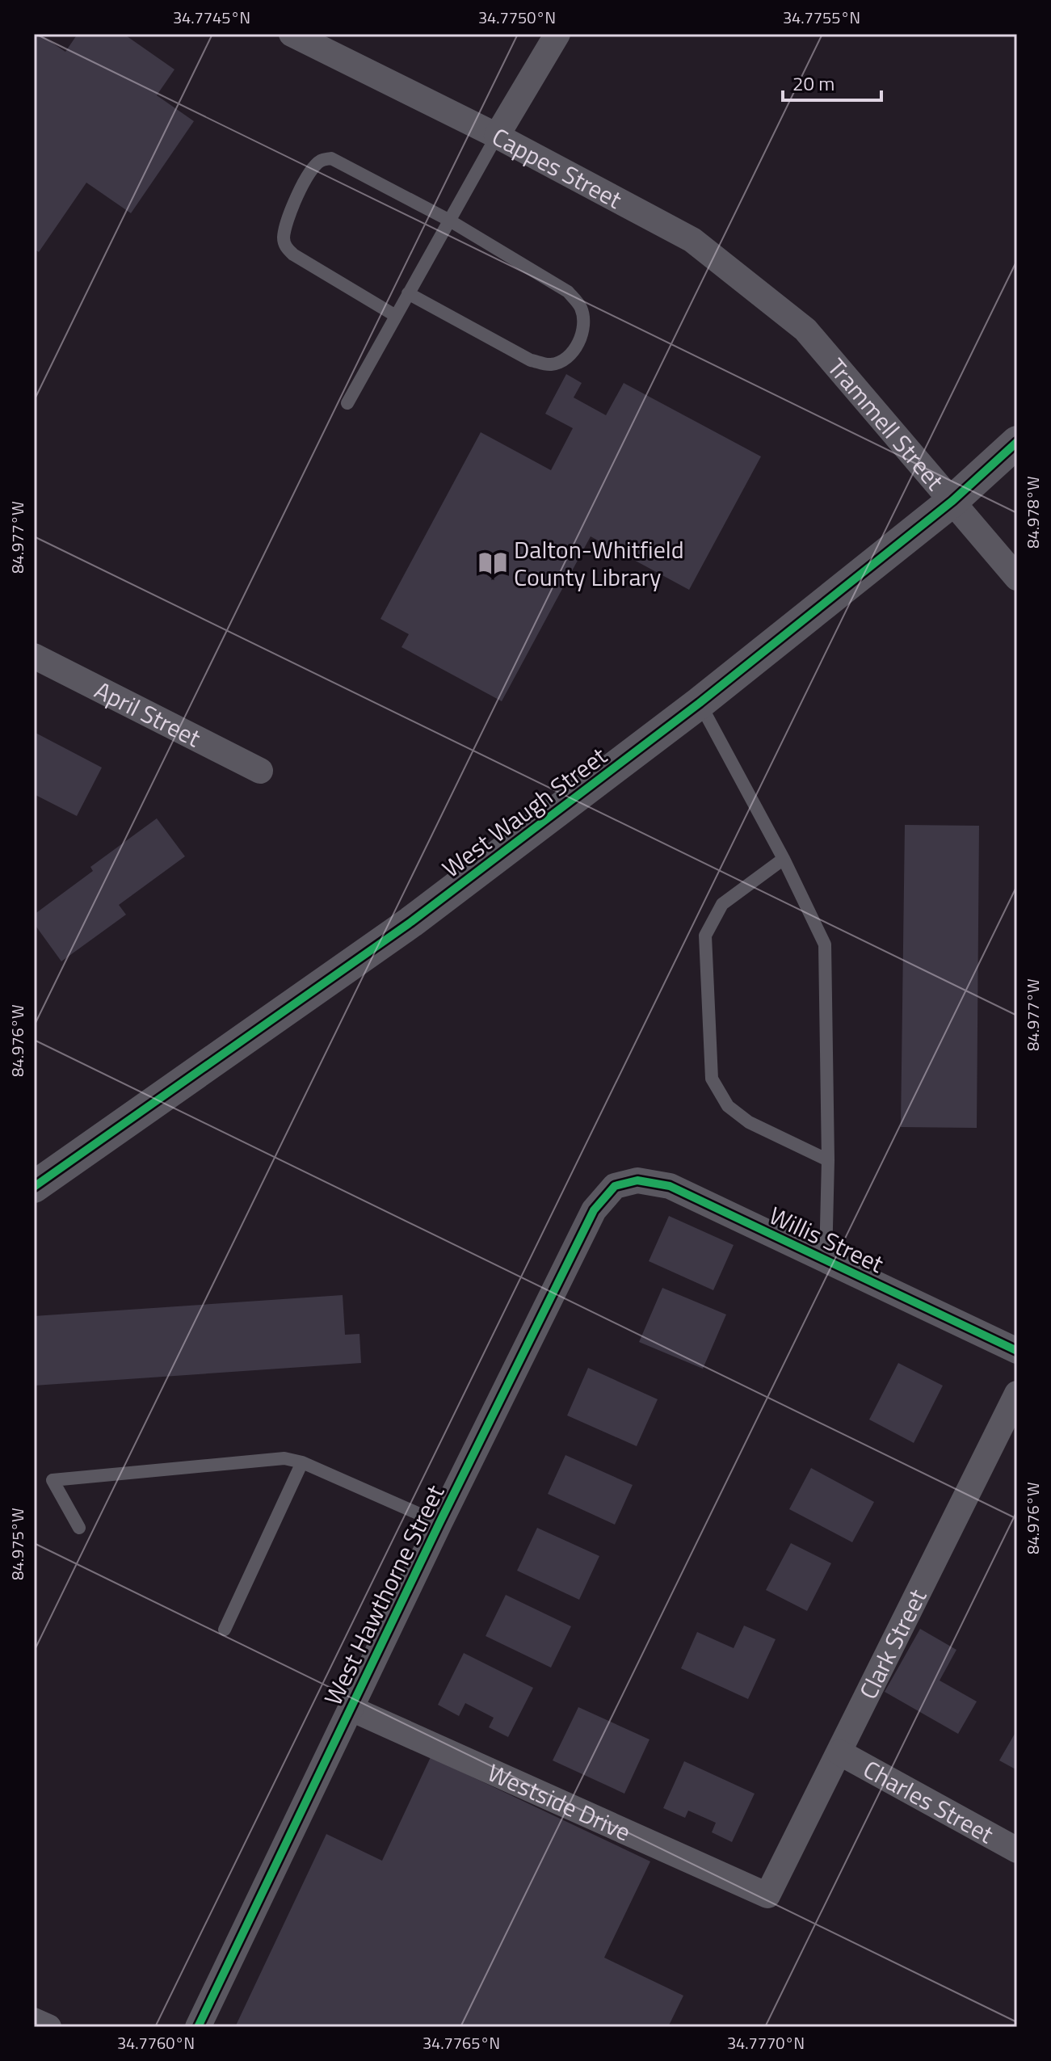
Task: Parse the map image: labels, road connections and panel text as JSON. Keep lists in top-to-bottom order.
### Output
{
  "streets": {
    "street": [
      "Cappes Street",
      "Trammell Street",
      "April Street",
      "West Waugh Street",
      "Willis Street",
      "West Hawthorne Street",
      "Clark Street",
      "Charles Street",
      "Westside Drive"
    ]
  },
  "crossings": [
    ["Cappes Street", "Trammell Street"],
    ["Trammell Street", "West Waugh Street"],
    ["Willis Street", "West Hawthorne Street"],
    ["West Hawthorne Street", "Westside Drive"],
    ["Clark Street", "Charles Street"],
    ["Clark Street", "Westside Drive"]
  ],
  "places": {
    "library": ["Dalton-Whitfield County Library"]
  },
  "scale_bar": "20 m",
  "coordinates": [
    "34.7745°N",
    "34.7750°N",
    "34.7755°N",
    "84.978°W",
    "84.977°W",
    "84.976°W",
    "84.975°W",
    "34.7760°N",
    "34.7765°N",
    "34.7770°N"
  ]
}
